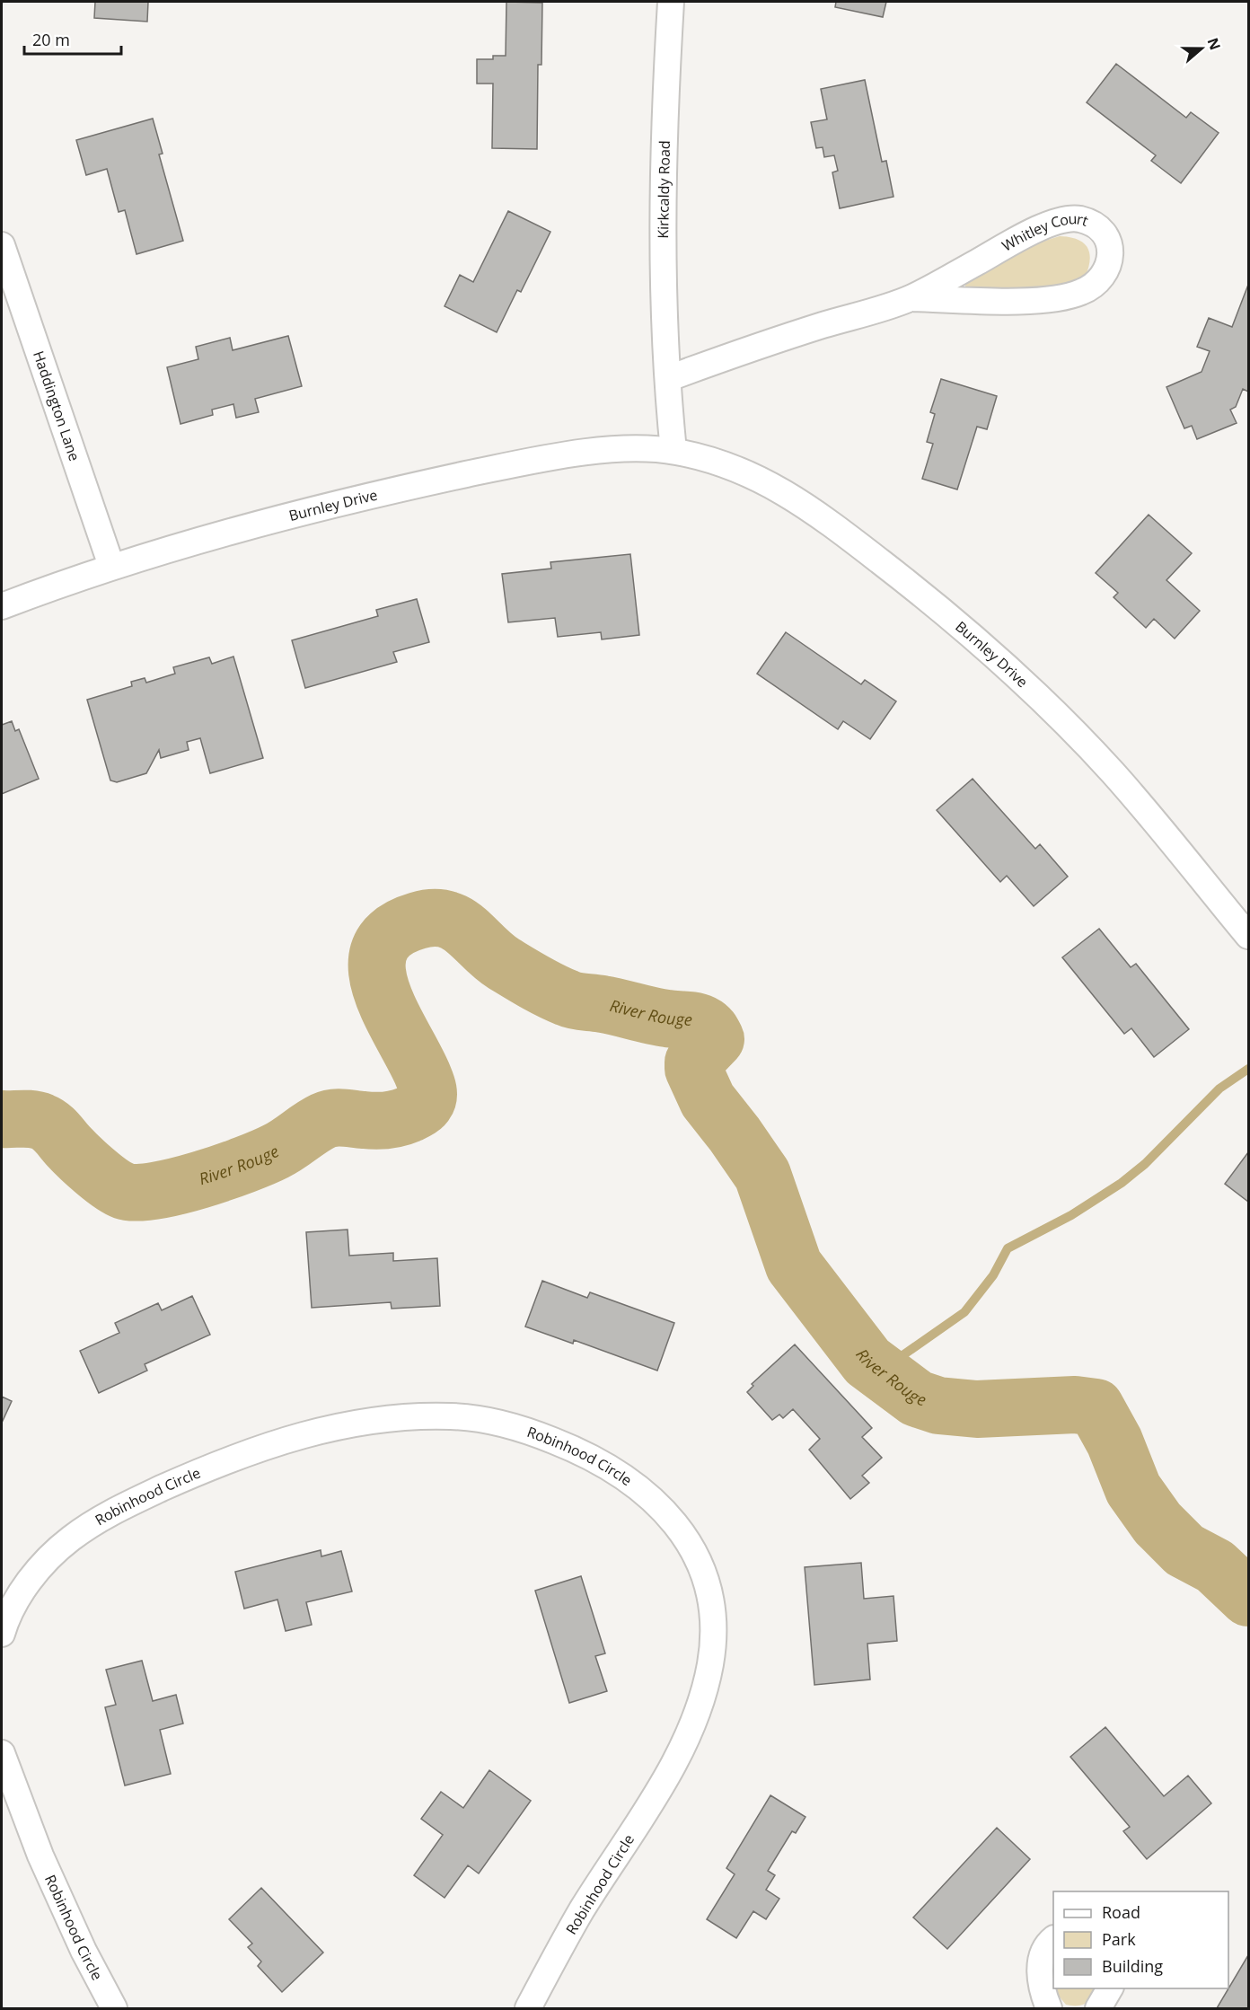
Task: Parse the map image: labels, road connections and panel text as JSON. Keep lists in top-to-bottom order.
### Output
{
  "streets": {
    "street": [
      "Kirkcaldy Road",
      "Whitley Court",
      "Haddington Lane",
      "Burnley Drive",
      "Robinhood Circle"
    ]
  },
  "crossings": [
    ["Kirkcaldy Road", "Whitley Court"],
    ["Haddington Lane", "Burnley Drive"]
  ],
  "water": ["River Rouge"],
  "legend": ["Road", "Park", "Building"],
  "scale_bar": "20 m",
  "north": "right"
}
